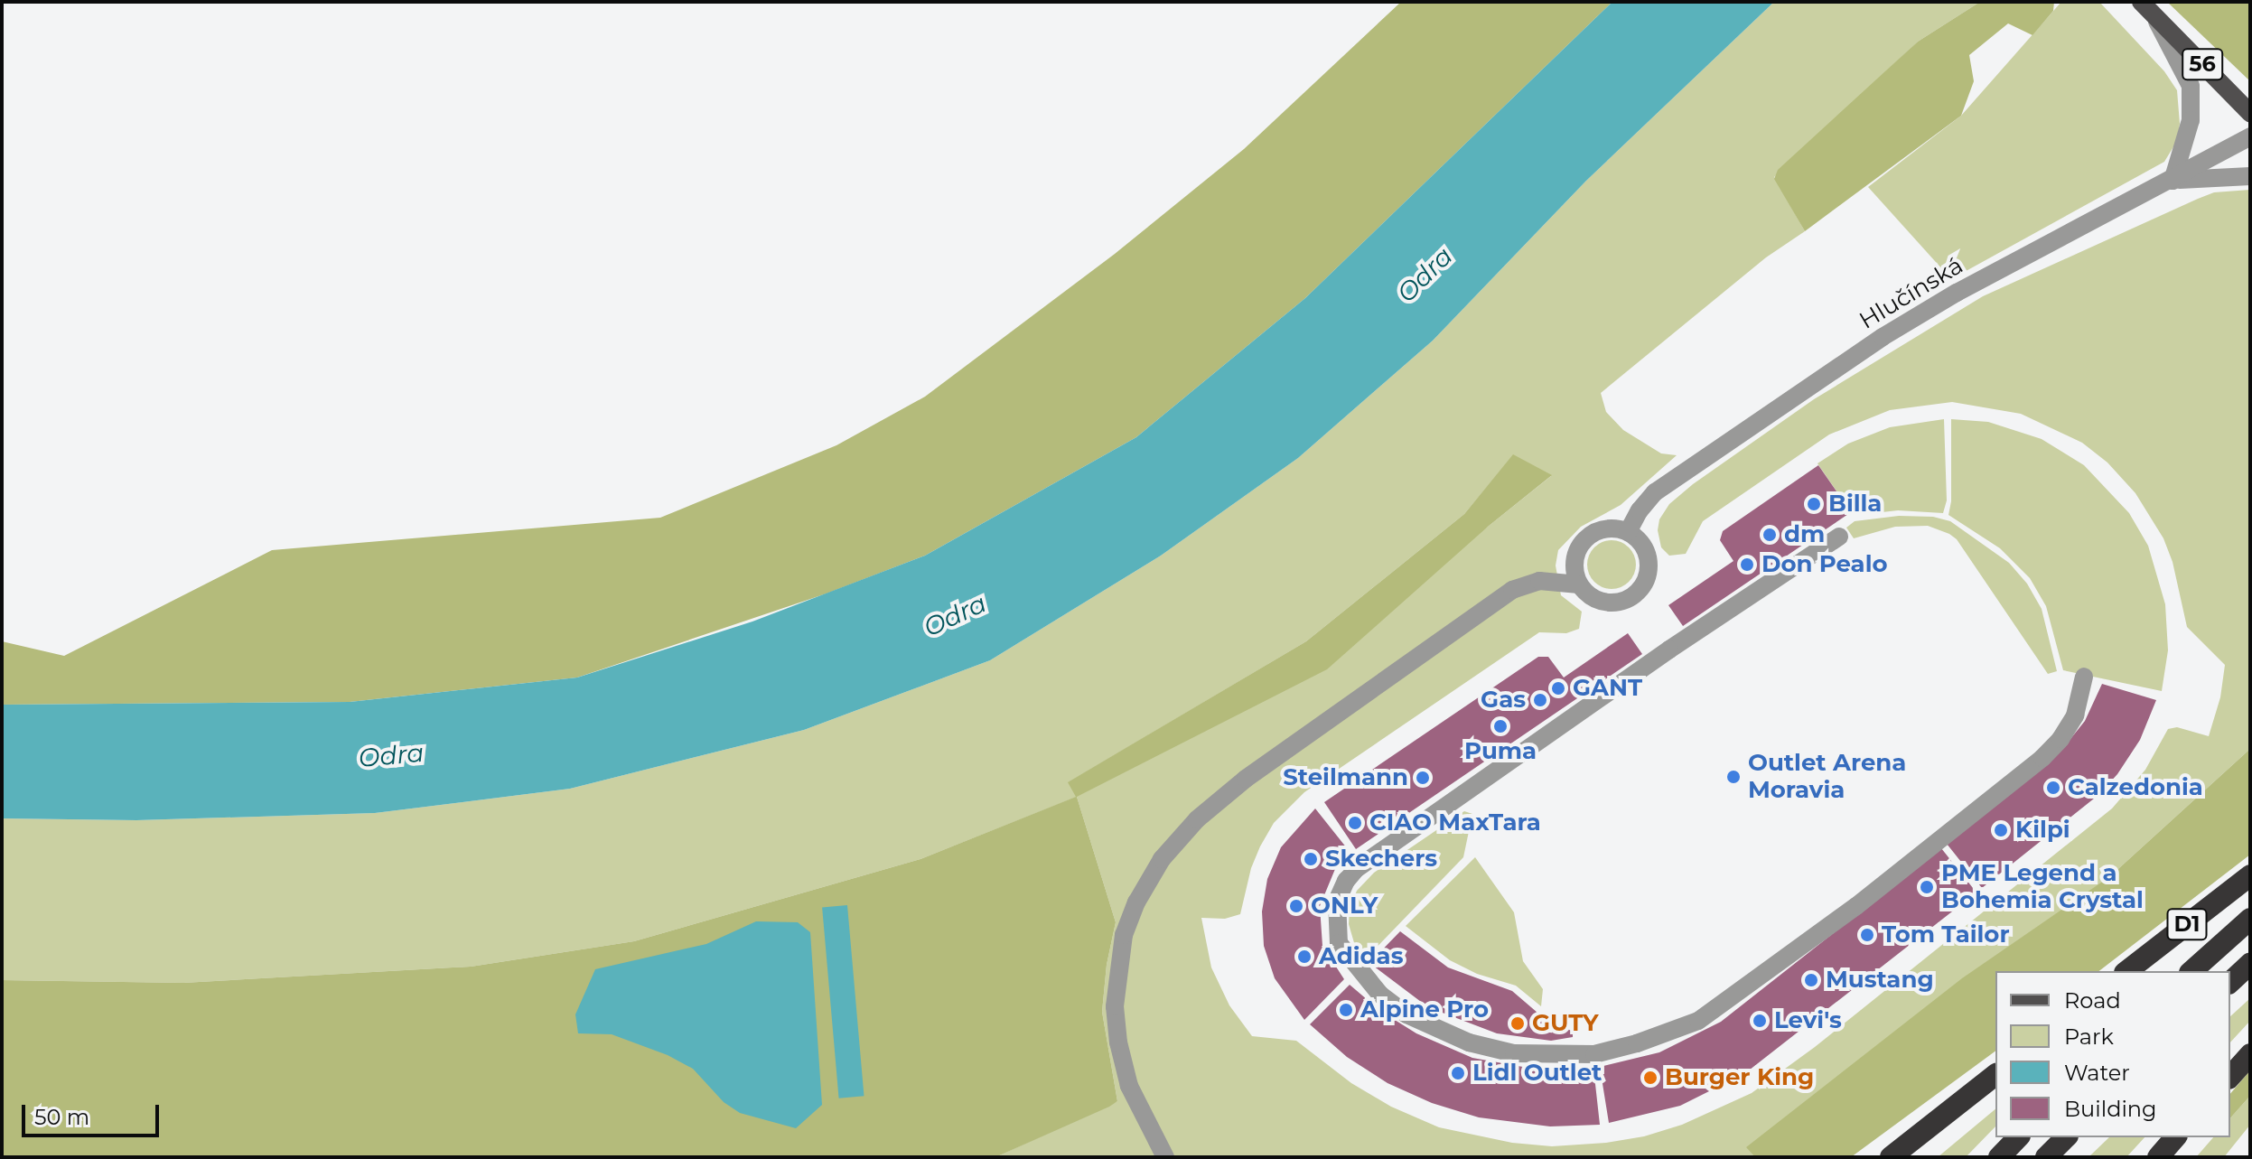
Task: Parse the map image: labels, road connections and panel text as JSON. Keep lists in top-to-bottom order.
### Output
{
  "streets": {
    "highway": ["D1"],
    "main road": ["56"],
    "street": ["Hlučínská"]
  },
  "water": ["Odra"],
  "places": [
    "Billa",
    "dm",
    "Don Pealo",
    "GANT",
    "Gas",
    "Puma",
    "Outlet Arena Moravia",
    "Steilmann",
    "Calzedonia",
    "CIAO MaxTara",
    "Kilpi",
    "Skechers",
    "PME Legend a Bohemia Crystal",
    "ONLY",
    "Tom Tailor",
    "Adidas",
    "Mustang",
    "Alpine Pro",
    "Levi's",
    "GUTY",
    "Lidl Outlet",
    "Burger King"
  ],
  "legend": [
    "Road",
    "Park",
    "Water",
    "Building"
  ],
  "scale_bar": "50 m"
}
